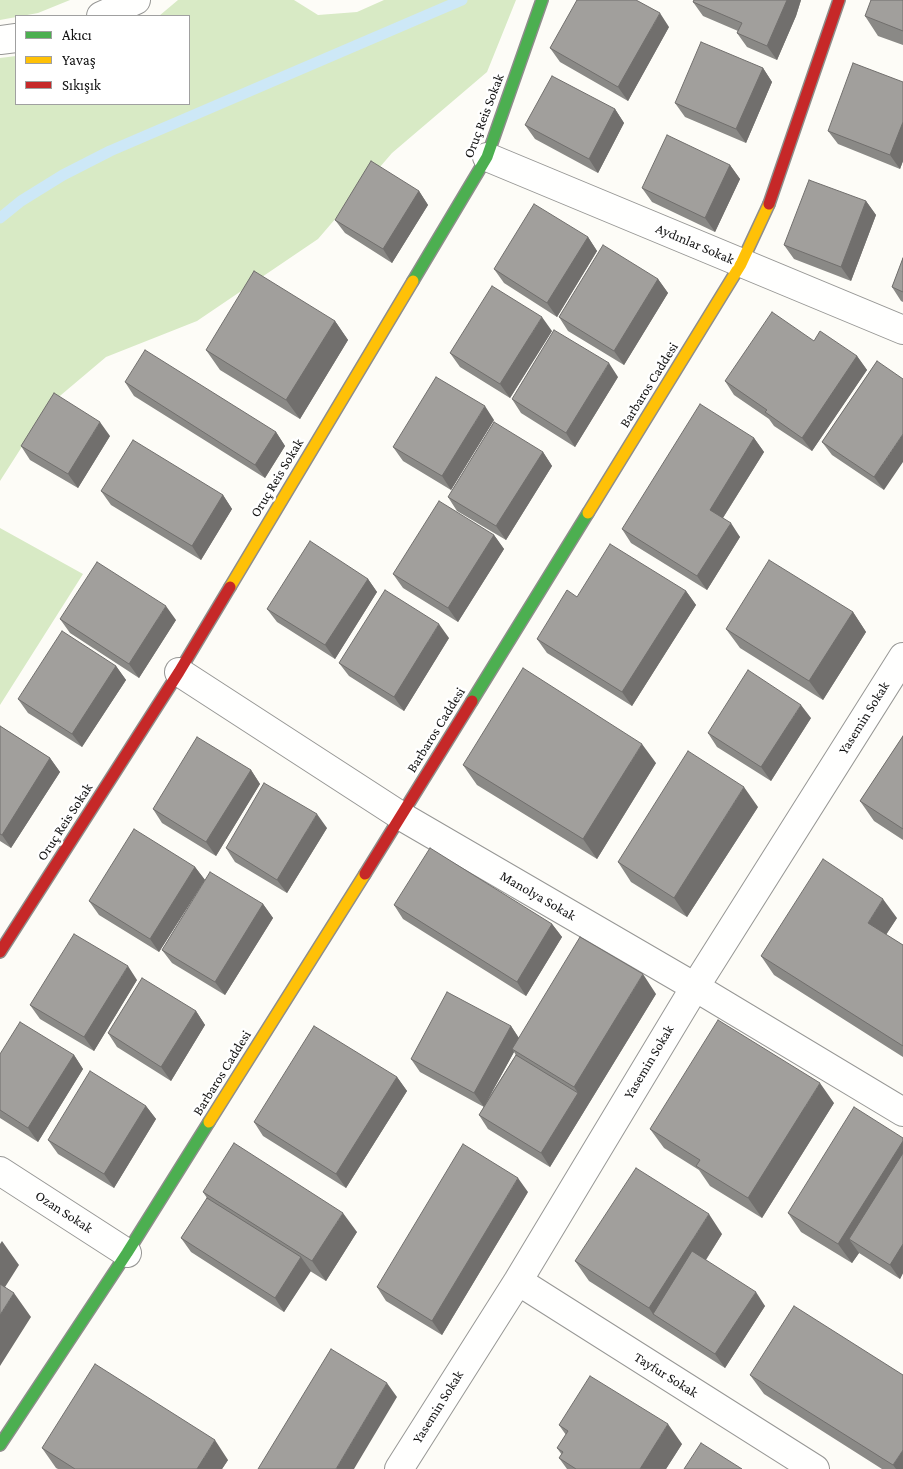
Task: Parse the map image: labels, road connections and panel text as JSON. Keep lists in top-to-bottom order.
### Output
{
  "streets": {
    "street": [
      "Oruç Reis Sokak",
      "Aydınlar Sokak",
      "Barbaros Caddesi",
      "Yasemin Sokak",
      "Manolya Sokak",
      "Ozan Sokak",
      "Tayfur Sokak"
    ]
  },
  "crossings": [
    ["Oruç Reis Sokak", "Aydınlar Sokak"],
    ["Oruç Reis Sokak", "Manolya Sokak"],
    ["Aydınlar Sokak", "Barbaros Caddesi"],
    ["Barbaros Caddesi", "Manolya Sokak"],
    ["Barbaros Caddesi", "Ozan Sokak"],
    ["Yasemin Sokak", "Manolya Sokak"],
    ["Yasemin Sokak", "Tayfur Sokak"]
  ],
  "legend": ["Akıcı", "Yavaş", "Sıkışık"]
}
